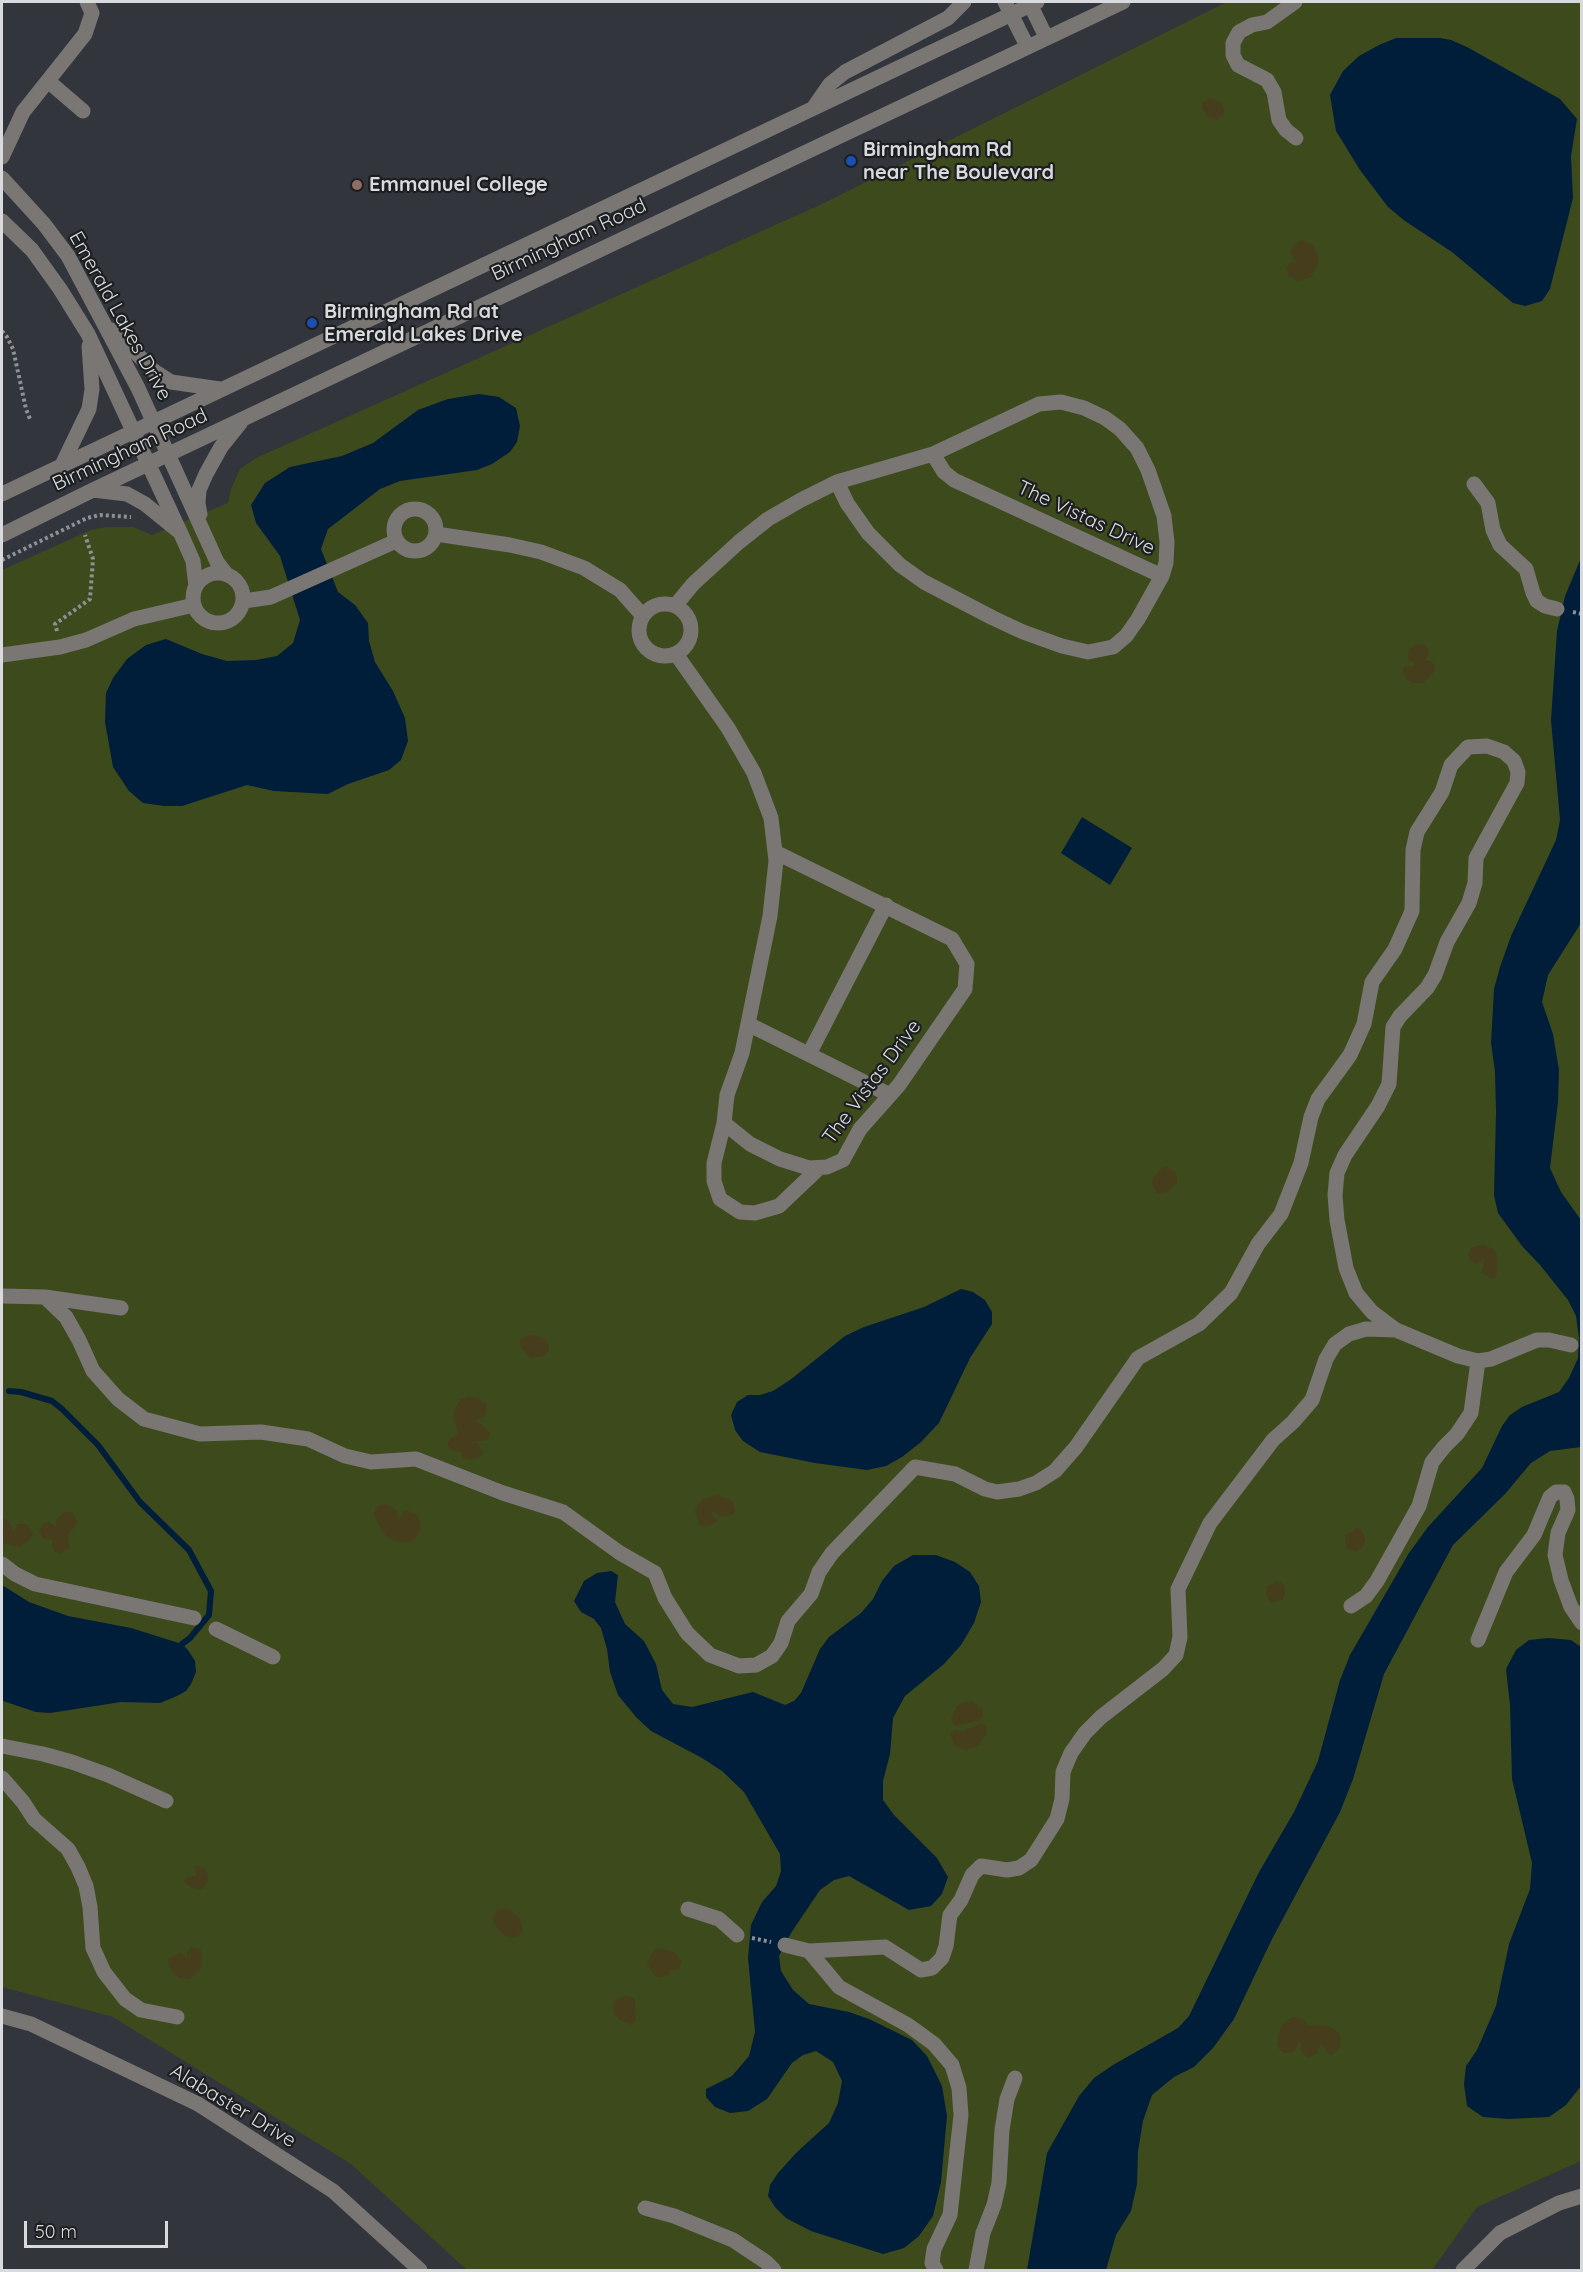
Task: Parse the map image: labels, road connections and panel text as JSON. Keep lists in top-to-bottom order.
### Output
{
  "streets": {
    "street": [
      "Birmingham Road",
      "Emerald Lakes Drive",
      "The Vistas Drive",
      "Alabaster Drive"
    ]
  },
  "crossings": [
    ["Birmingham Road", "Emerald Lakes Drive"]
  ],
  "places": ["Birmingham Rd near The Boulevard", "Emmanuel College", "Birmingham Rd at Emerald Lakes Drive"],
  "scale_bar": "50 m"
}
